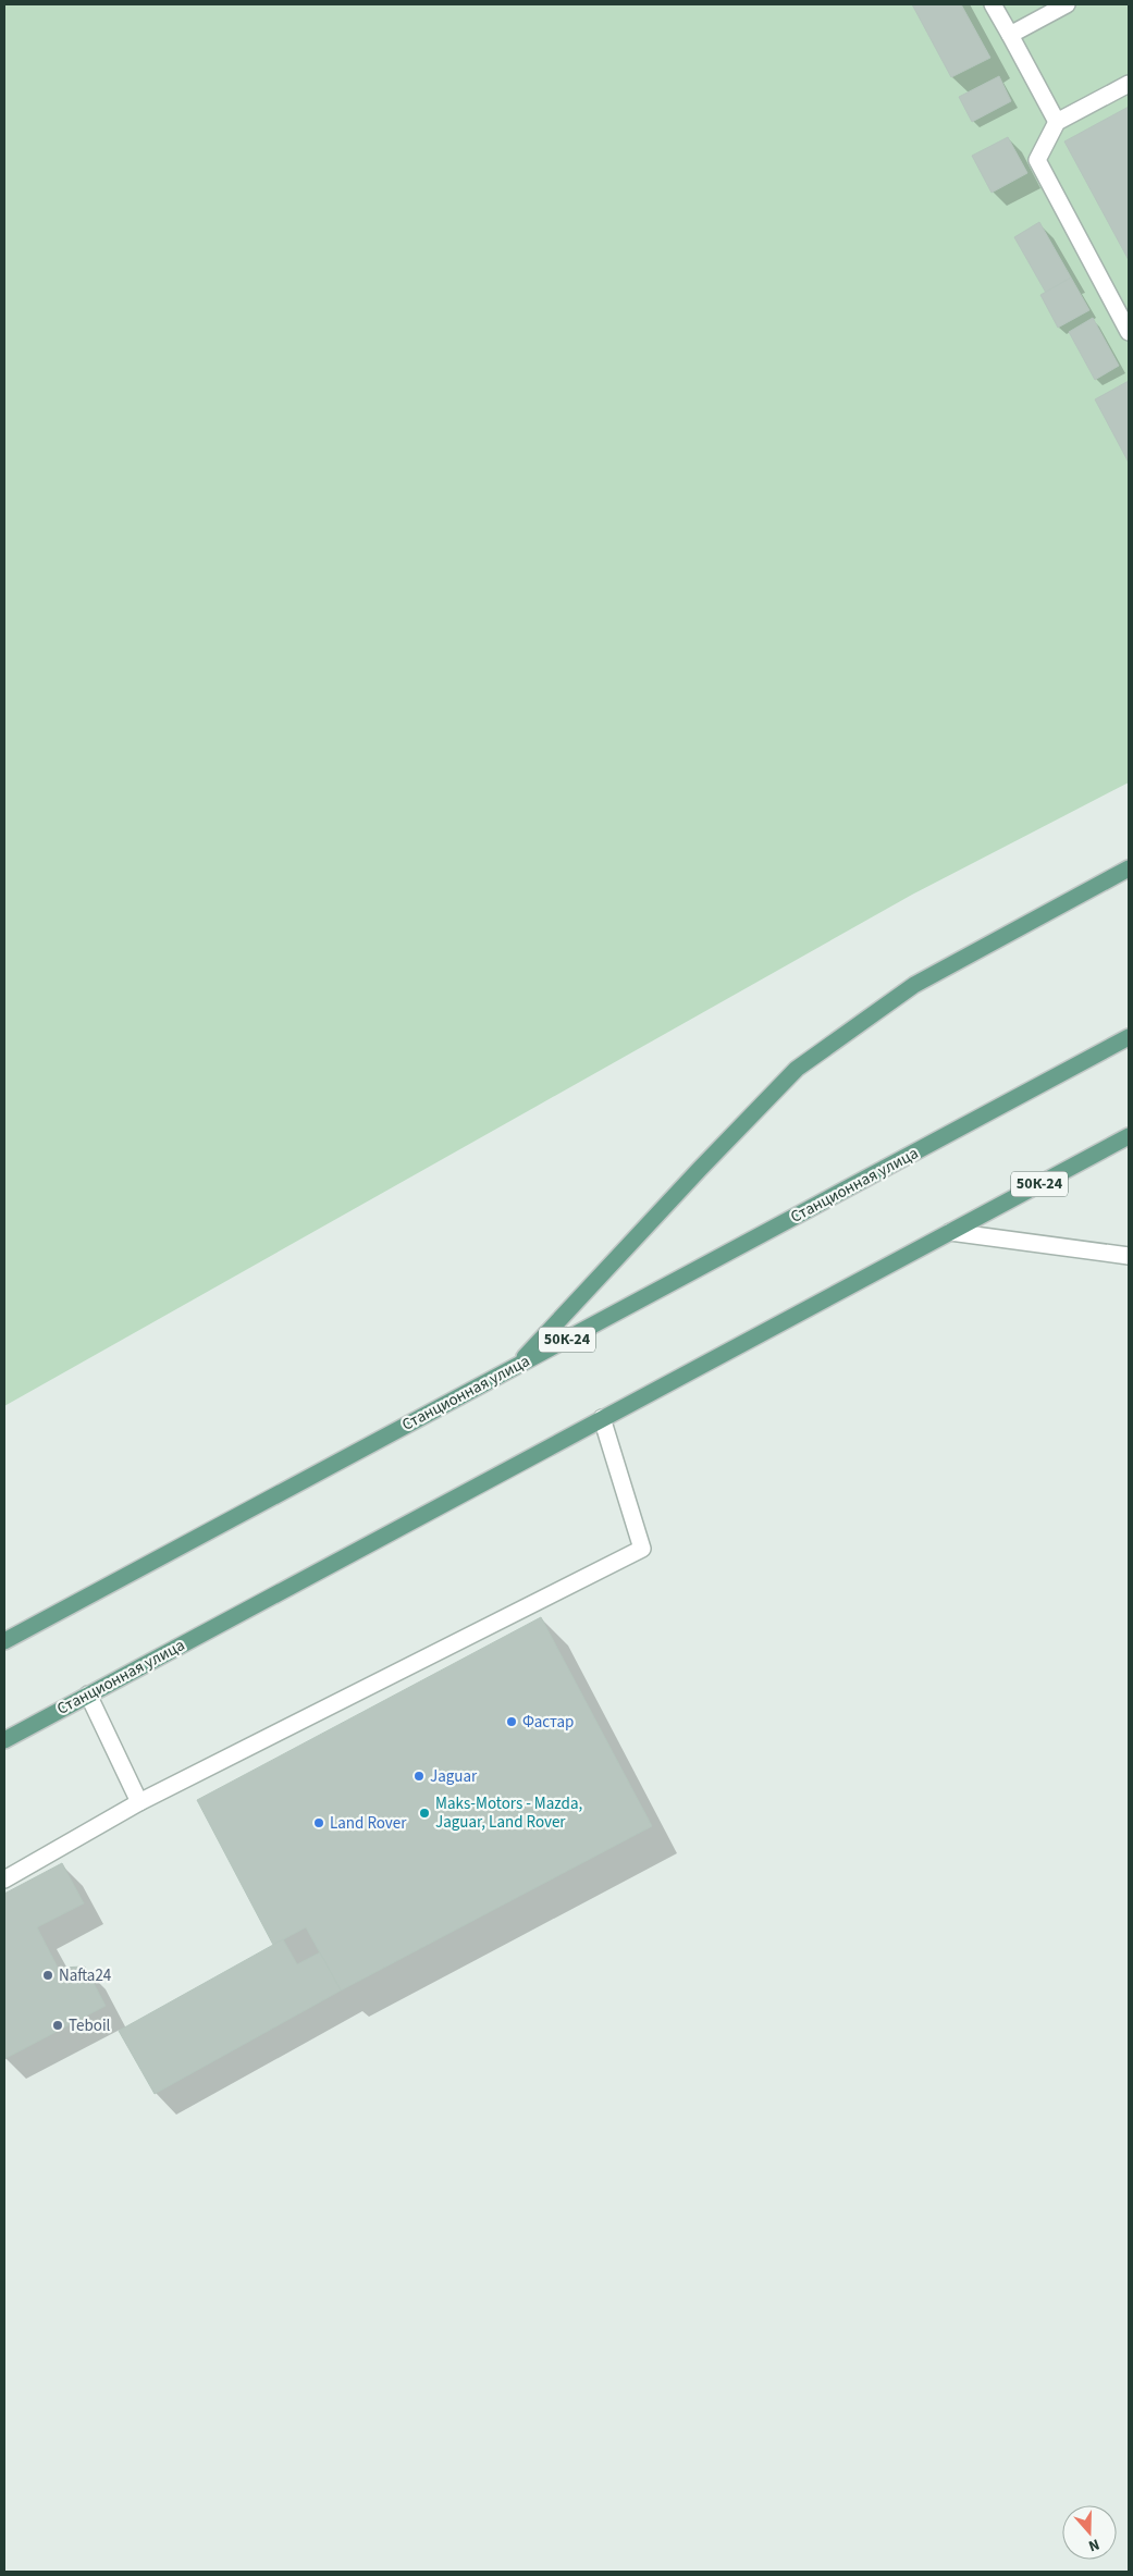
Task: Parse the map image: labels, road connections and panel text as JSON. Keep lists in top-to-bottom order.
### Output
{
  "streets": {
    "main road": ["50К-24", "Станционная улица"]
  },
  "places": [
    "Фастар",
    "Jaguar",
    "Maks-Motors - Mazda, Jaguar, Land Rover",
    "Land Rover",
    "Nafta24",
    "Teboil"
  ],
  "north": "bottom"
}
